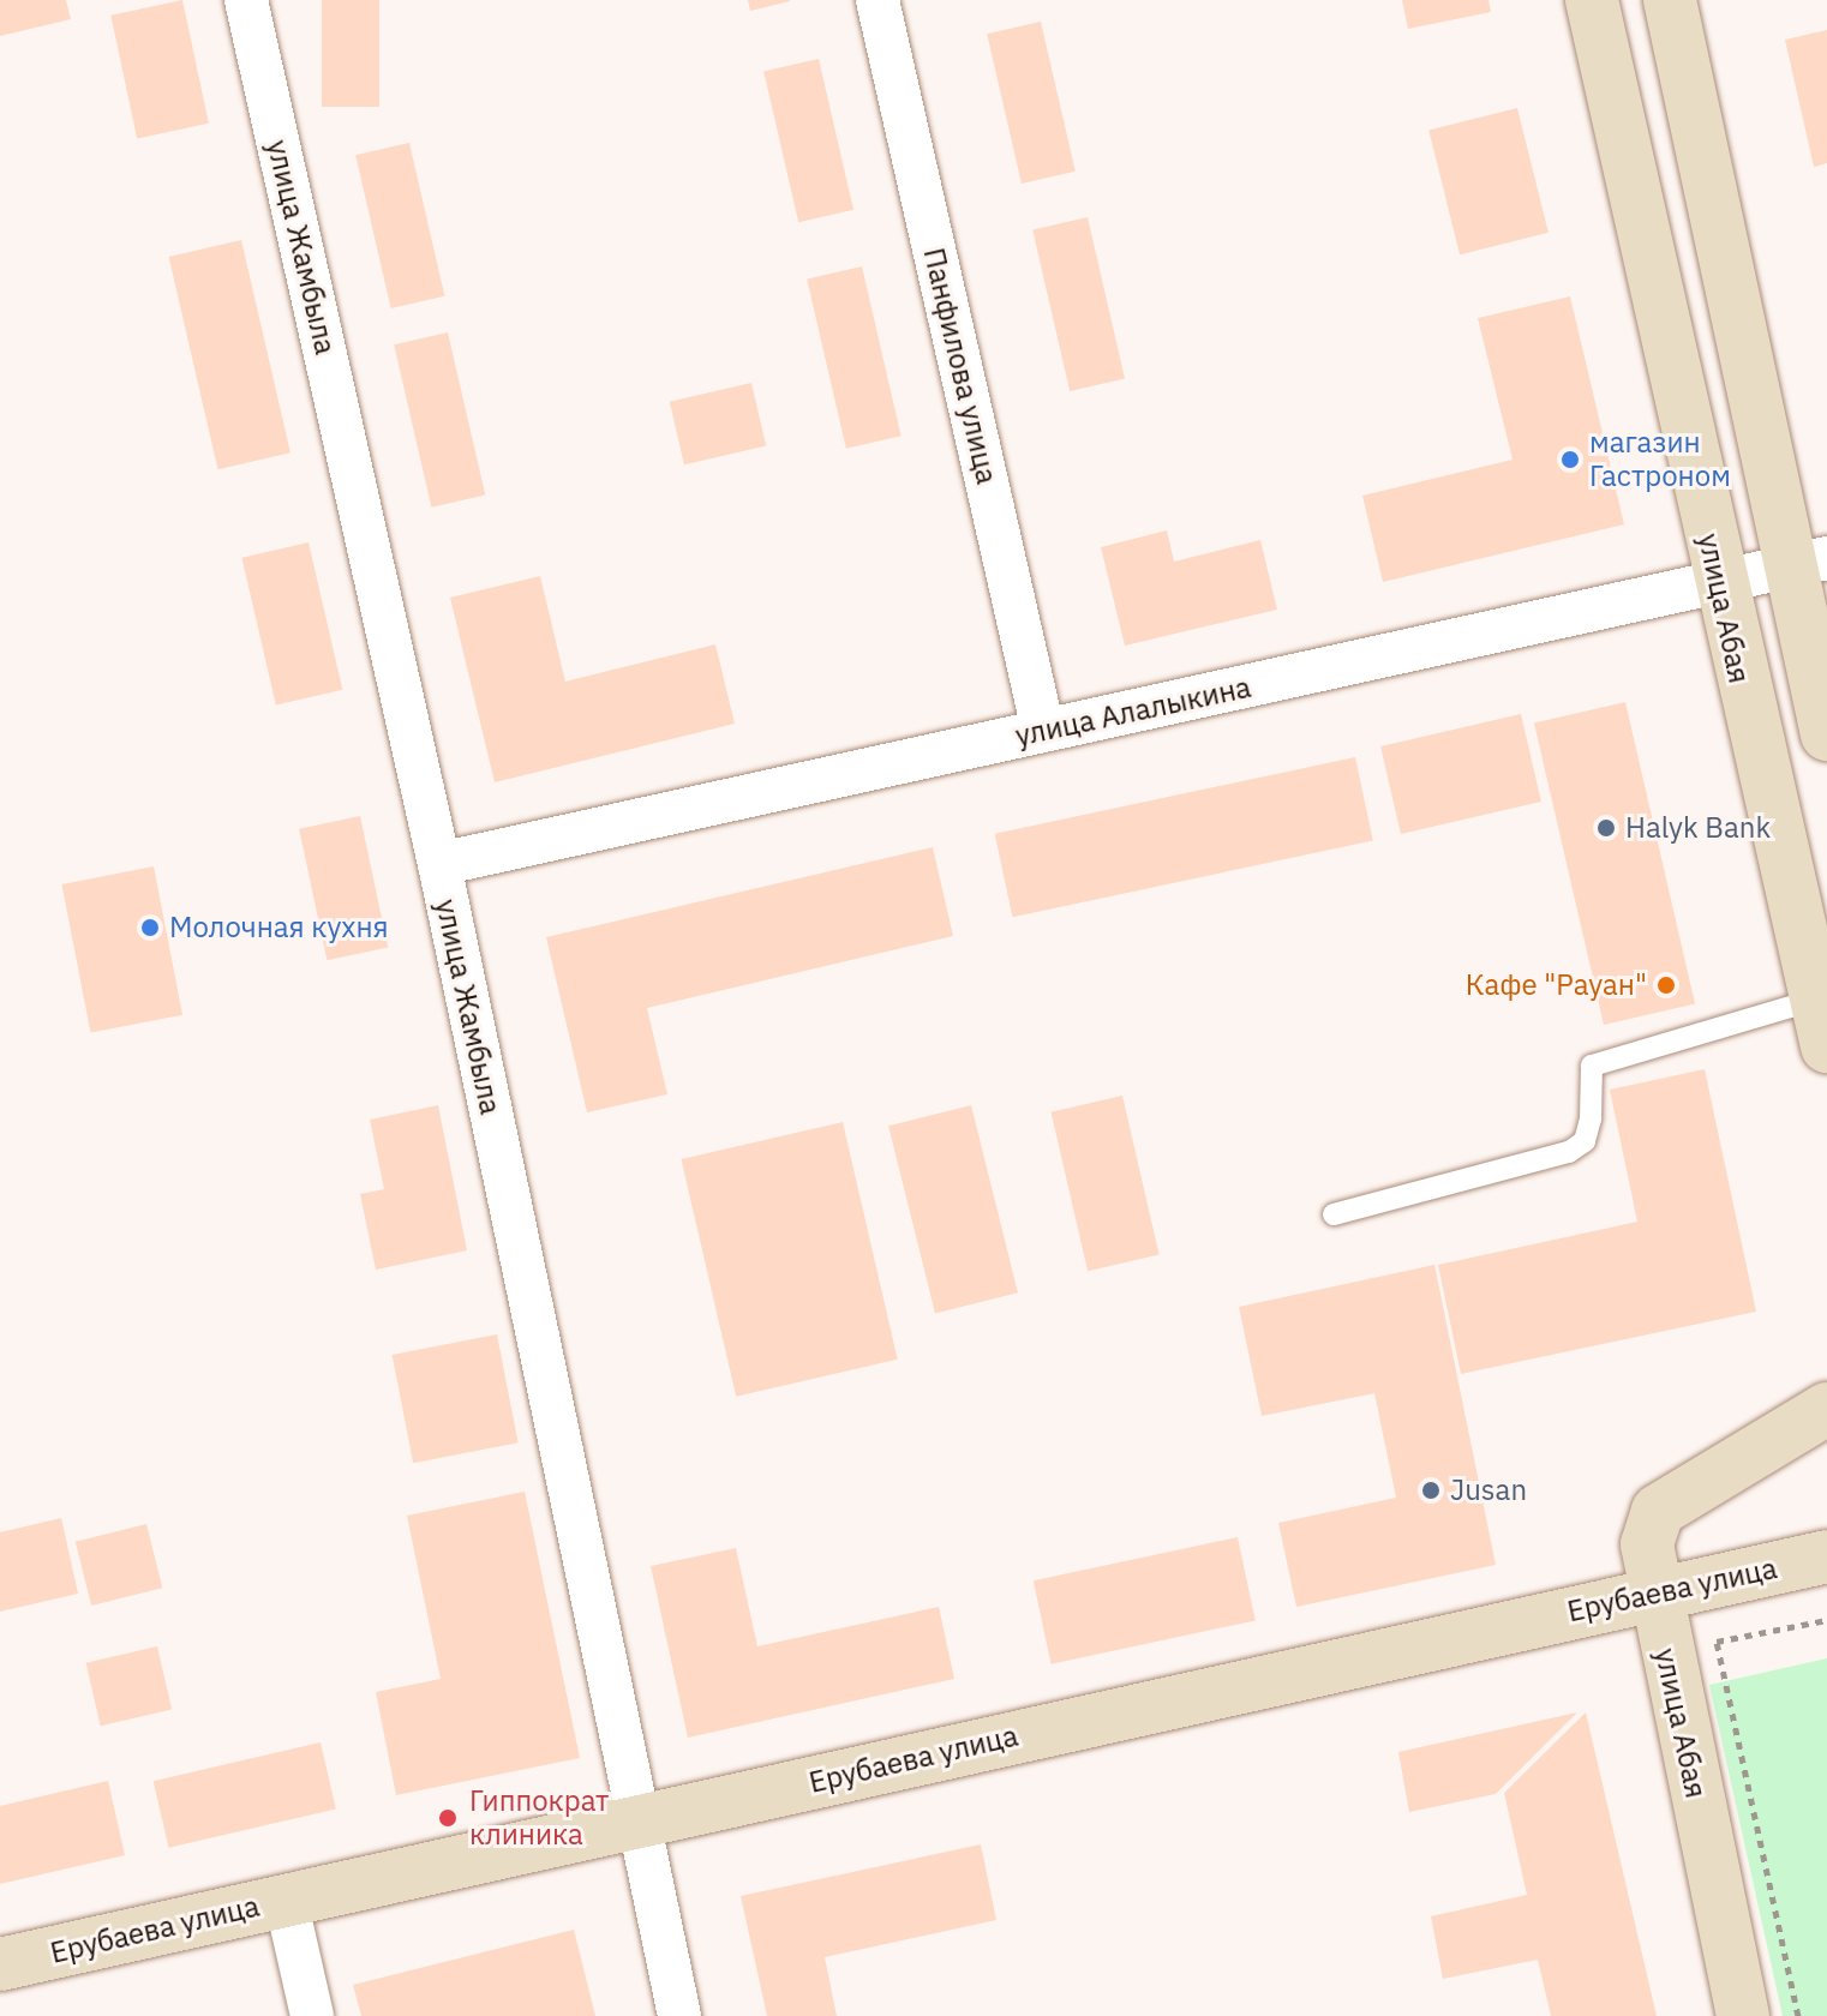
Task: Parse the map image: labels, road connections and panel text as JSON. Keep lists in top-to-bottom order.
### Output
{
  "streets": {
    "main road": ["улица Абая", "Ерубаева улица"],
    "street": ["улица Жамбыла", "Панфилова улица", "улица Алалыкина"]
  },
  "crossings": [
    ["улица Жамбыла", "улица Алалыкина"],
    ["улица Жамбыла", "Ерубаева улица"],
    ["Панфилова улица", "улица Алалыкина"],
    ["улица Абая", "улица Алалыкина"],
    ["улица Абая", "Ерубаева улица"]
  ],
  "places": [
    "магазин Гастроном",
    "Halyk Bank",
    "Молочная кухня",
    "Кафе \"Рауан\"",
    "Jusan",
    "Гиппократ клиника"
  ]
}
